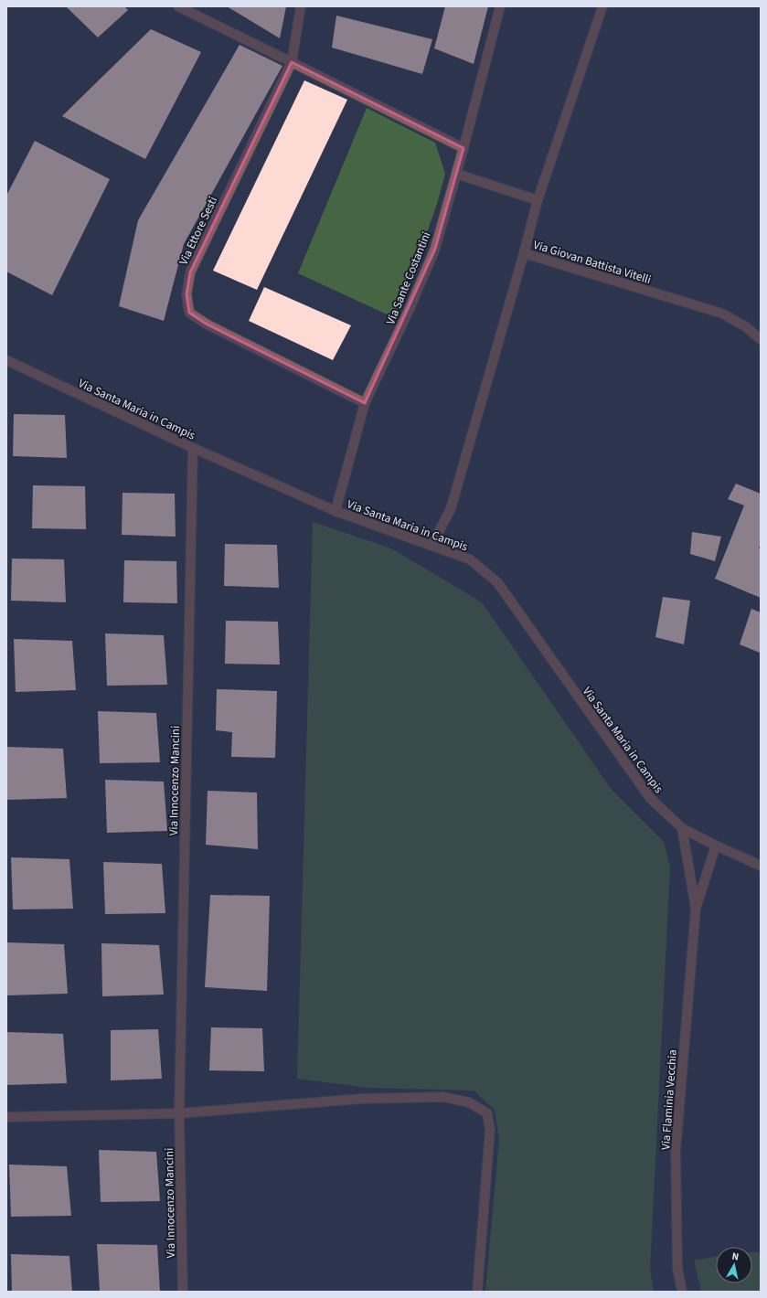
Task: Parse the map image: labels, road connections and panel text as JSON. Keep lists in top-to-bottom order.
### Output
{
  "streets": {
    "street": [
      "Via Ettore Sesti",
      "Via Giovan Battista Vitelli",
      "Via Sante Costantini",
      "Via Santa Maria in Campis",
      "Via Innocenzo Mancini",
      "Via Flaminia Vecchia"
    ]
  },
  "crossings": [
    ["Via Ettore Sesti", "Via Sante Costantini"],
    ["Via Sante Costantini", "Via Santa Maria in Campis"],
    ["Via Santa Maria in Campis", "Via Innocenzo Mancini"],
    ["Via Santa Maria in Campis", "Via Flaminia Vecchia"]
  ],
  "north": "top"
}
